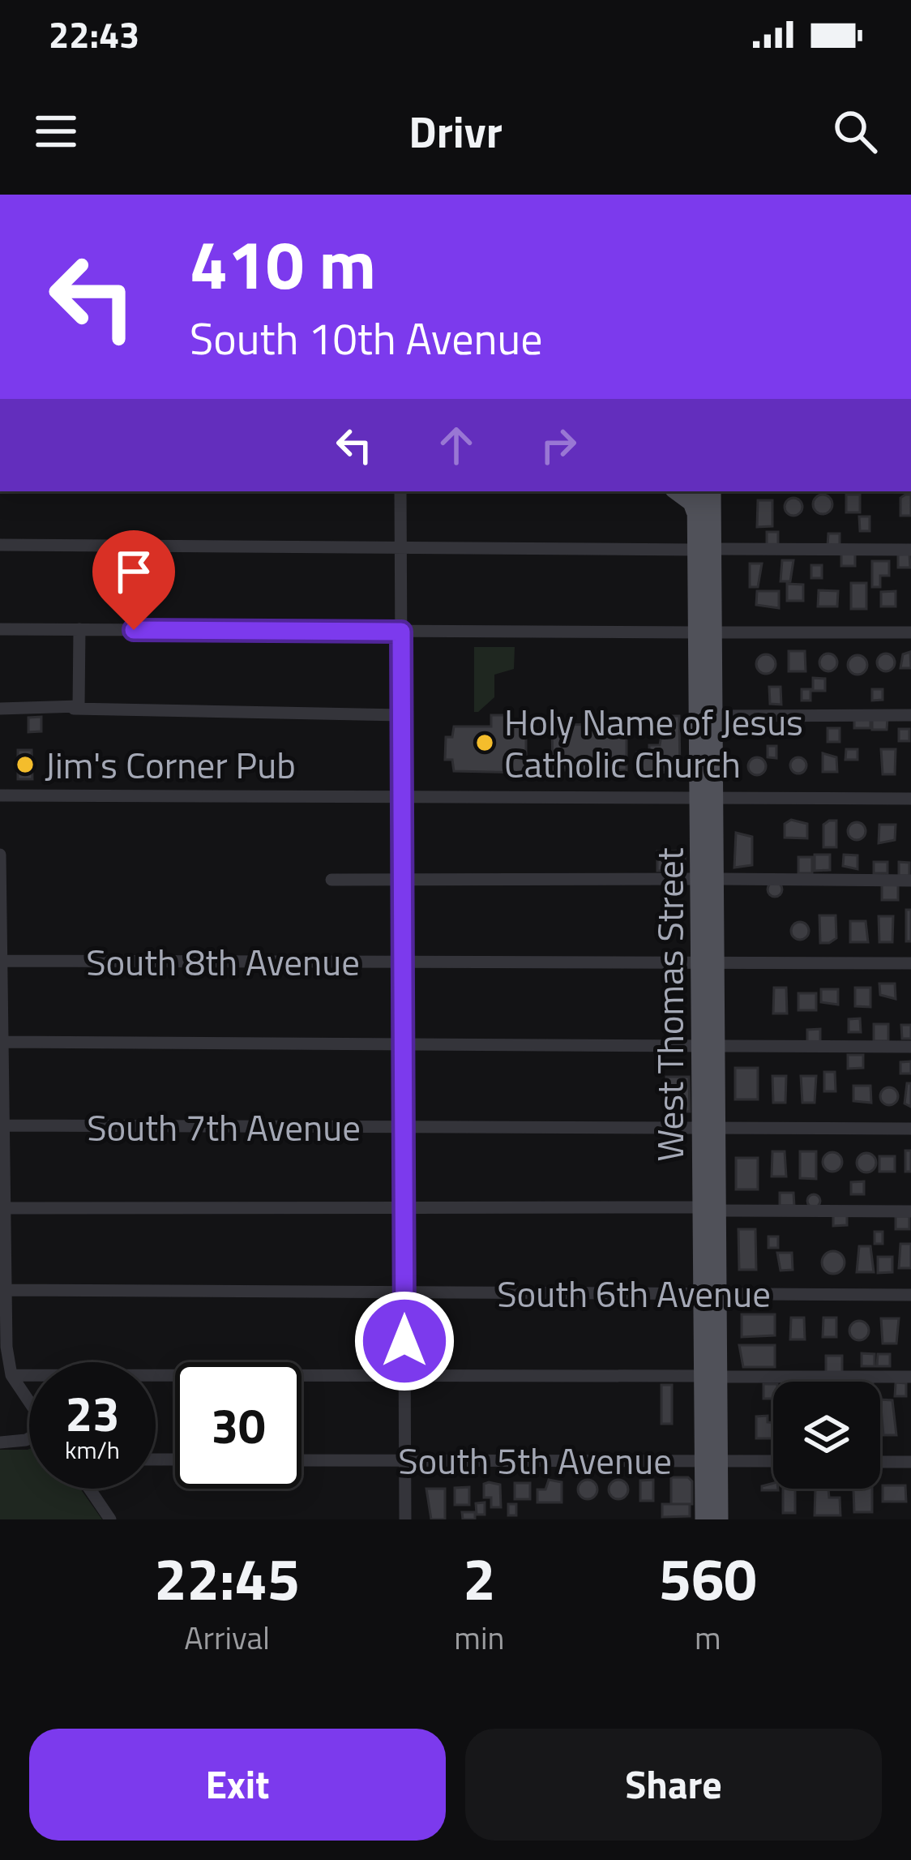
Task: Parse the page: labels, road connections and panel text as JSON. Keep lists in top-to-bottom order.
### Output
{
  "streets": {
    "main road": ["West Thomas Street"],
    "street": [
      "South 8th Avenue",
      "South 7th Avenue",
      "South 6th Avenue",
      "South 5th Avenue"
    ]
  },
  "crossings": [
    ["South 8th Avenue", "West Thomas Street"],
    ["West Thomas Street", "South 7th Avenue"],
    ["West Thomas Street", "South 6th Avenue"],
    ["West Thomas Street", "South 5th Avenue"]
  ],
  "places": ["Holy Name of Jesus Catholic Church", "Jim's Corner Pub"],
  "page": {
    "status": "22:43",
    "header": "Drivr",
    "turn": ["410 m", "South 10th Avenue"],
    "speed": "23 km/h",
    "limit": "30",
    "eta": [
      "22:45",
      "Arrival",
      "2",
      "min",
      "560",
      "m"
    ],
    "buttons": ["Exit", "Share"]
  }
}
